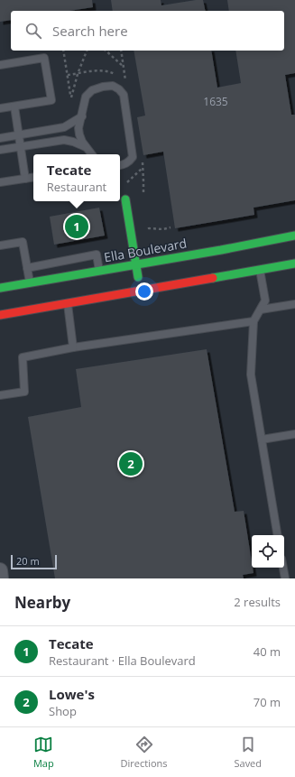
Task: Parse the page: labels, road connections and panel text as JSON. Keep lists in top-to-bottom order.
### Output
{
  "streets": {
    "main road": ["Ella Boulevard"]
  },
  "house_numbers": ["1635"],
  "scale_bar": "20 m",
  "page": {
    "search": "Search here",
    "popup": ["Tecate", "Restaurant"],
    "pins": ["1", "2"],
    "scale": "20 m",
    "heading": ["Nearby", "2 results"],
    "list": [
      {
        "mark": "1",
        "name": "Tecate",
        "note": "Restaurant · Ella Boulevard",
        "value": "40 m"
      },
      {
        "mark": "2",
        "name": "Lowe's",
        "note": "Shop",
        "value": "70 m"
      }
    ],
    "nav": ["Map", "Directions", "Saved"]
  }
}
